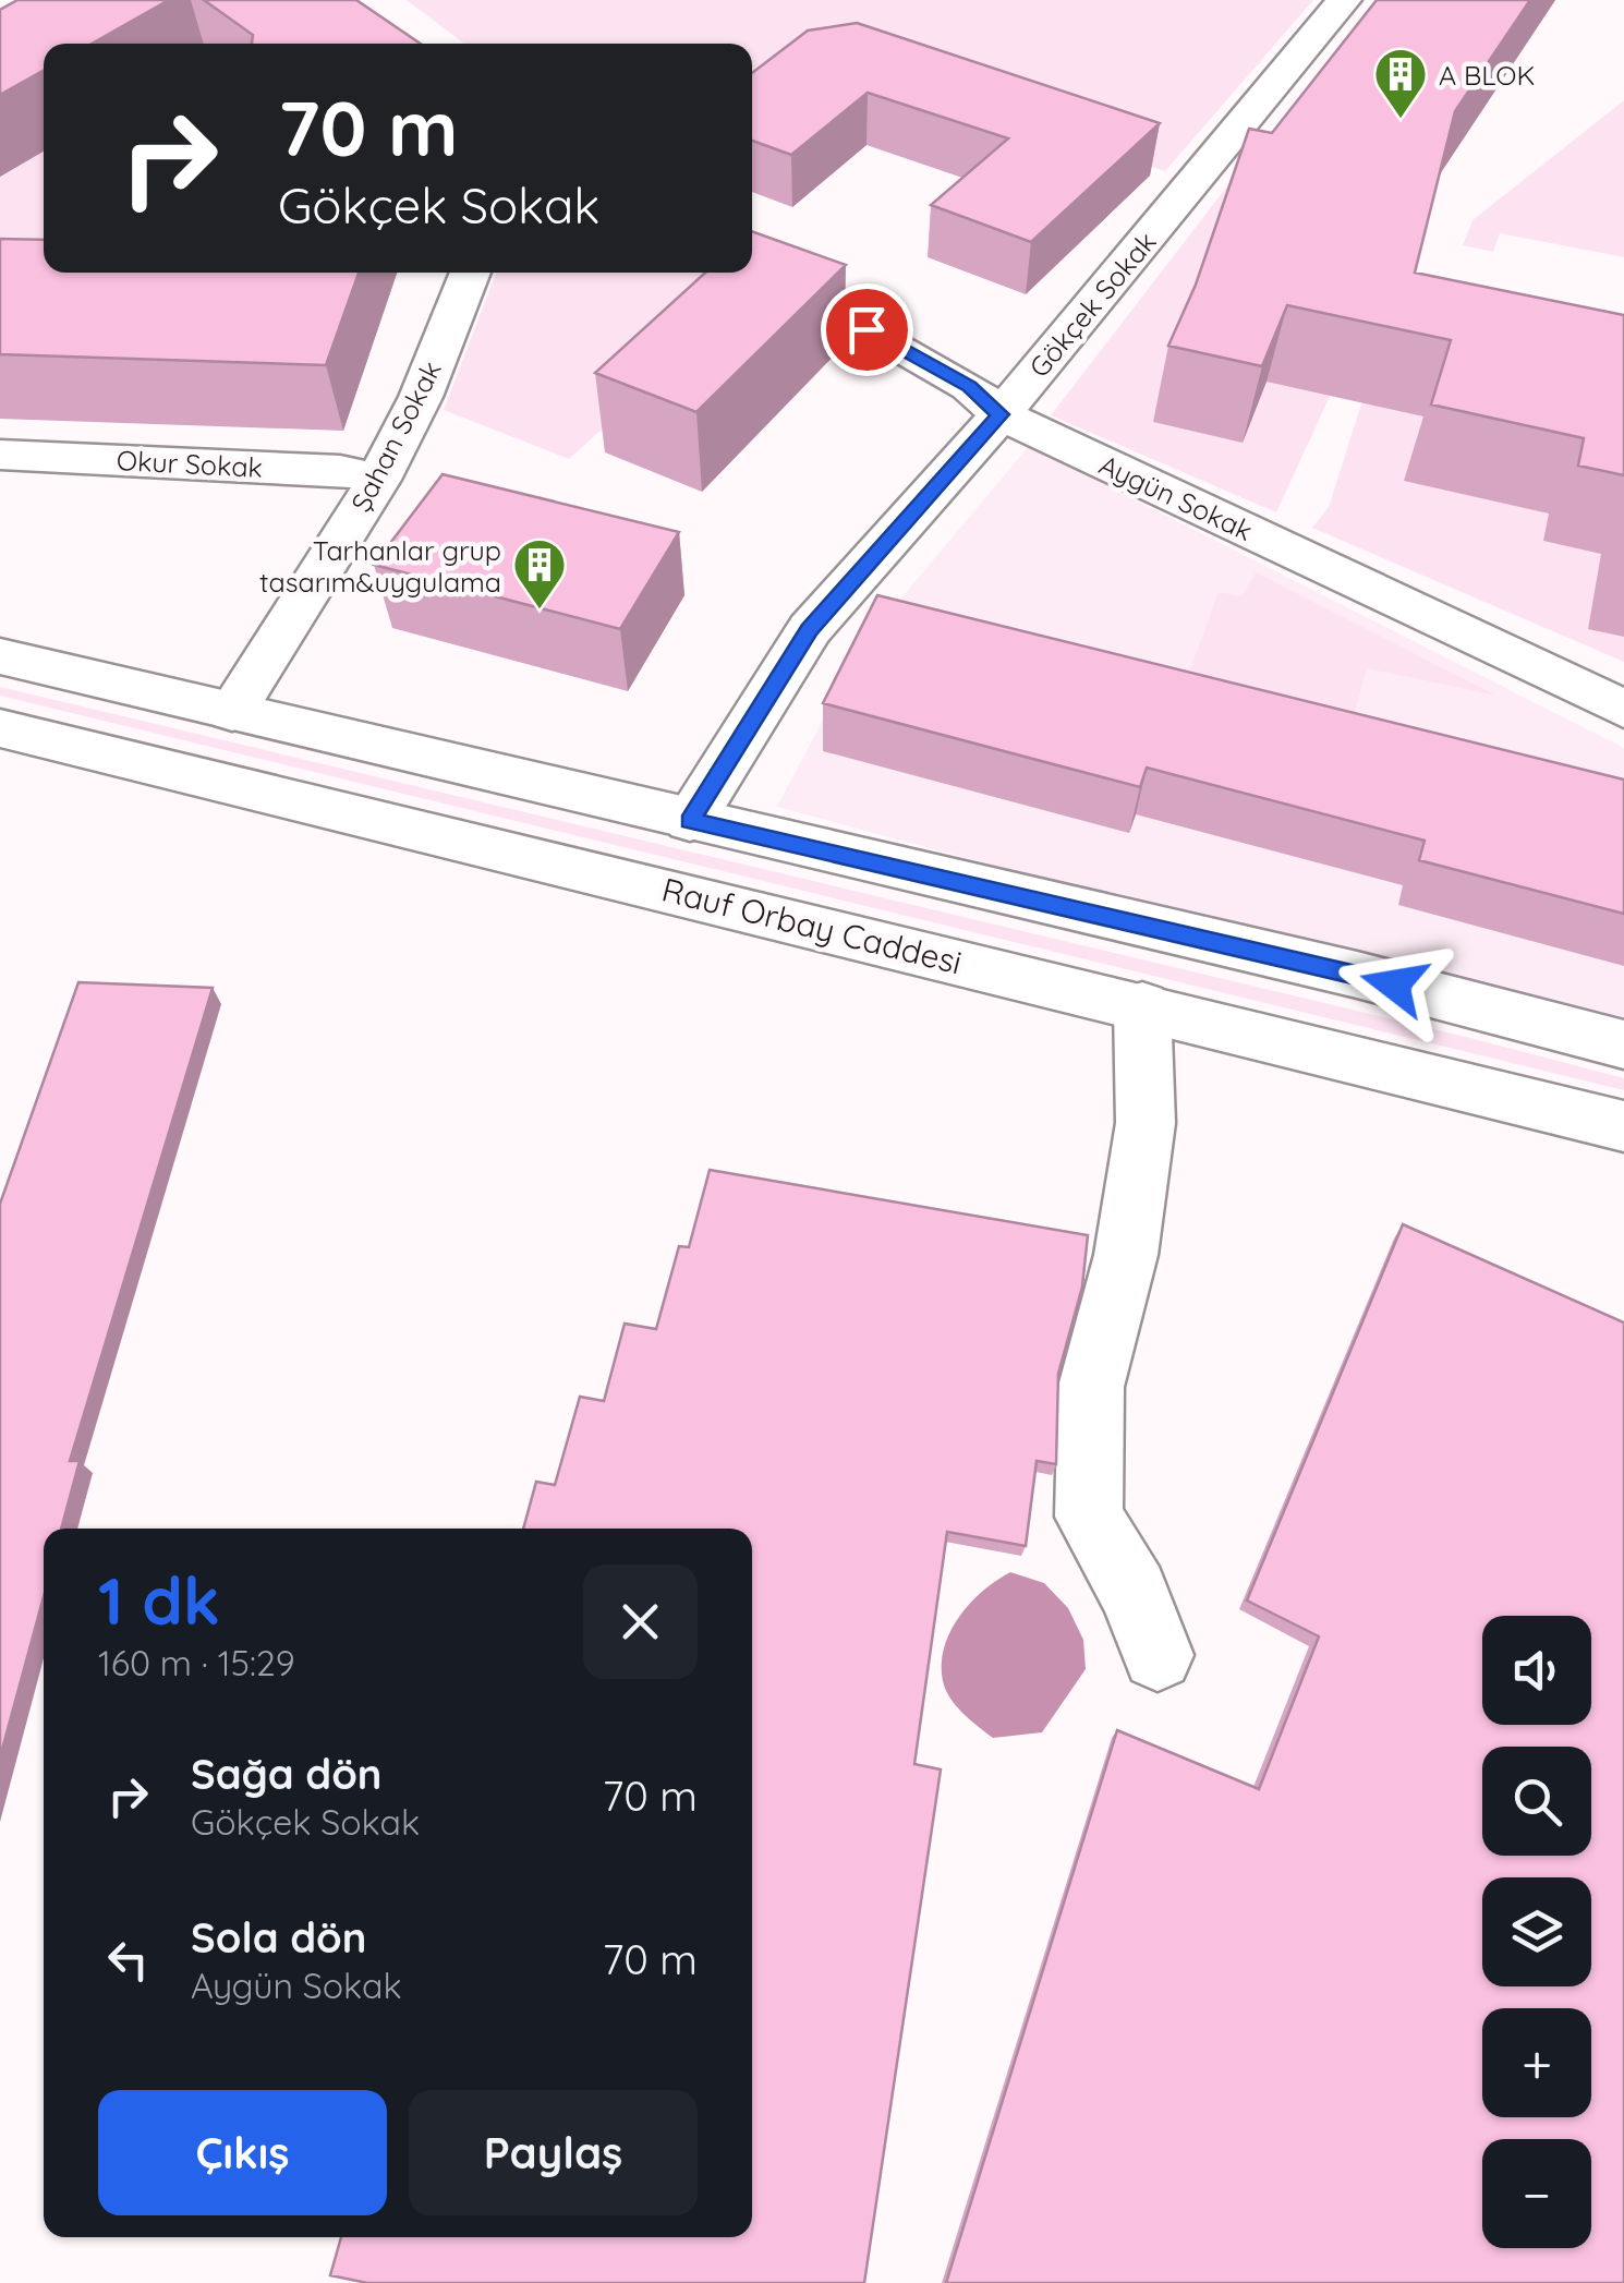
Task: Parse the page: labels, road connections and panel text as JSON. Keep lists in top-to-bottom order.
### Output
{
  "streets": {
    "street": [
      "Gökçek Sokak",
      "Şahan Sokak",
      "Okur Sokak",
      "Aygün Sokak",
      "Rauf Orbay Caddesi"
    ]
  },
  "crossings": [
    ["Gökçek Sokak", "Aygün Sokak"],
    ["Şahan Sokak", "Okur Sokak"]
  ],
  "places": {
    "building": ["A BLOK", "Tarhanlar grup tasarım&uygulama"]
  },
  "page": {
    "turn": ["70 m", "Gökçek Sokak"],
    "heading": ["1 dk", "160 m · 15:29"],
    "map_buttons": ["+", "−"],
    "list": [
      {
        "name": "Sağa dön",
        "note": "Gökçek Sokak",
        "value": "70 m"
      },
      {
        "name": "Sola dön",
        "note": "Aygün Sokak",
        "value": "70 m"
      }
    ],
    "buttons": ["Çıkış", "Paylaş"]
  }
}
